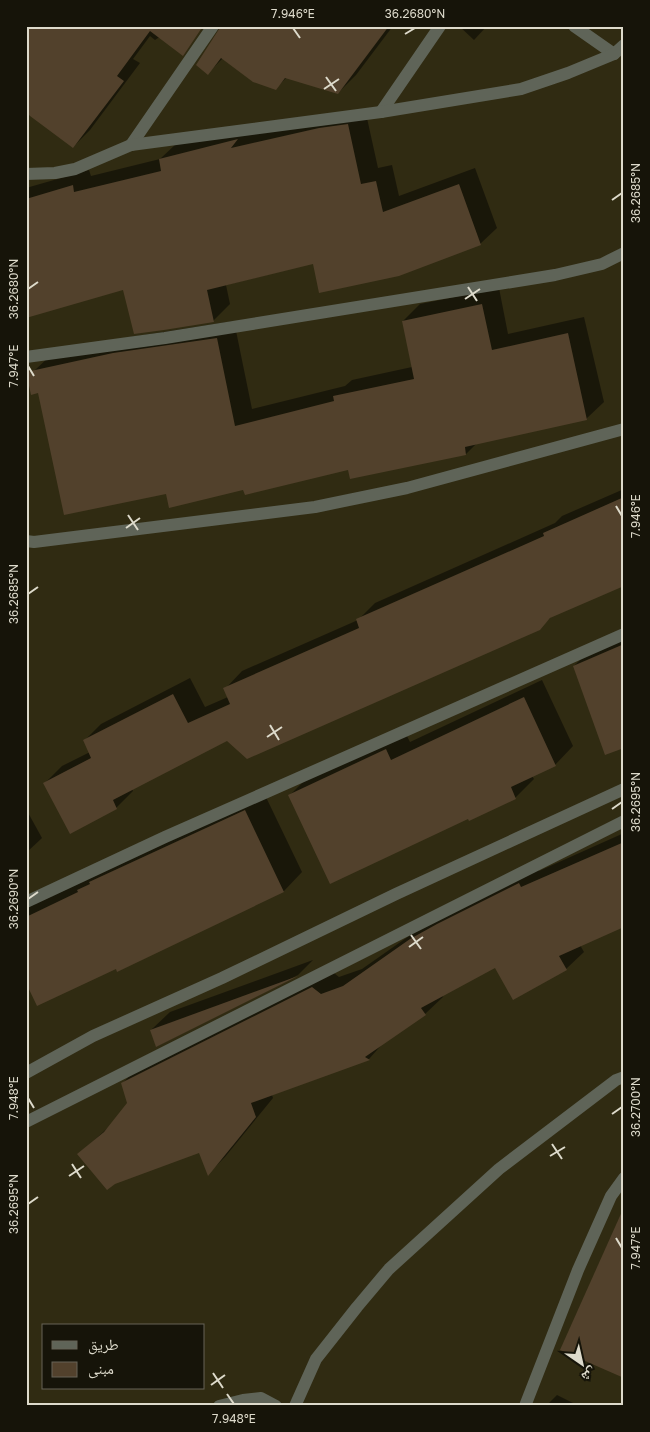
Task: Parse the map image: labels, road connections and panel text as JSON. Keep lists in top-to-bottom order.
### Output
{
  "legend": ["طريق", "مبنى"],
  "north": "bottom right",
  "coordinates": [
    "7.946°E",
    "36.2680°N",
    "36.2685°N",
    "7.947°E",
    "36.2695°N",
    "36.2690°N",
    "7.948°E",
    "36.2700°N"
  ]
}
